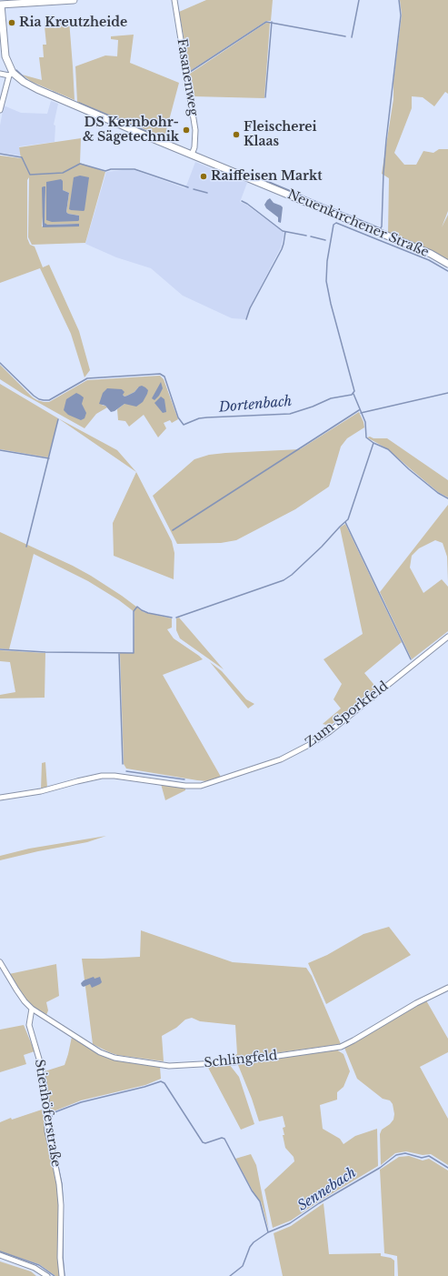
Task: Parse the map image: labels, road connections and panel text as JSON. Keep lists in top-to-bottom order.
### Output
{
  "streets": {
    "street": [
      "Fasanenweg",
      "Neuenkirchener Straße",
      "Zum Sporkfeld",
      "Schlingfeld",
      "Stienhöferstraße"
    ]
  },
  "crossings": [
    ["Fasanenweg", "Neuenkirchener Straße"],
    ["Schlingfeld", "Stienhöferstraße"]
  ],
  "water": ["Dortenbach", "Sennebach"],
  "places": [
    "Ria Kreutzheide",
    "DS Kernbohr- & Sägetechnik",
    "Fleischerei Klaas",
    "Raiffeisen Markt"
  ]
}
